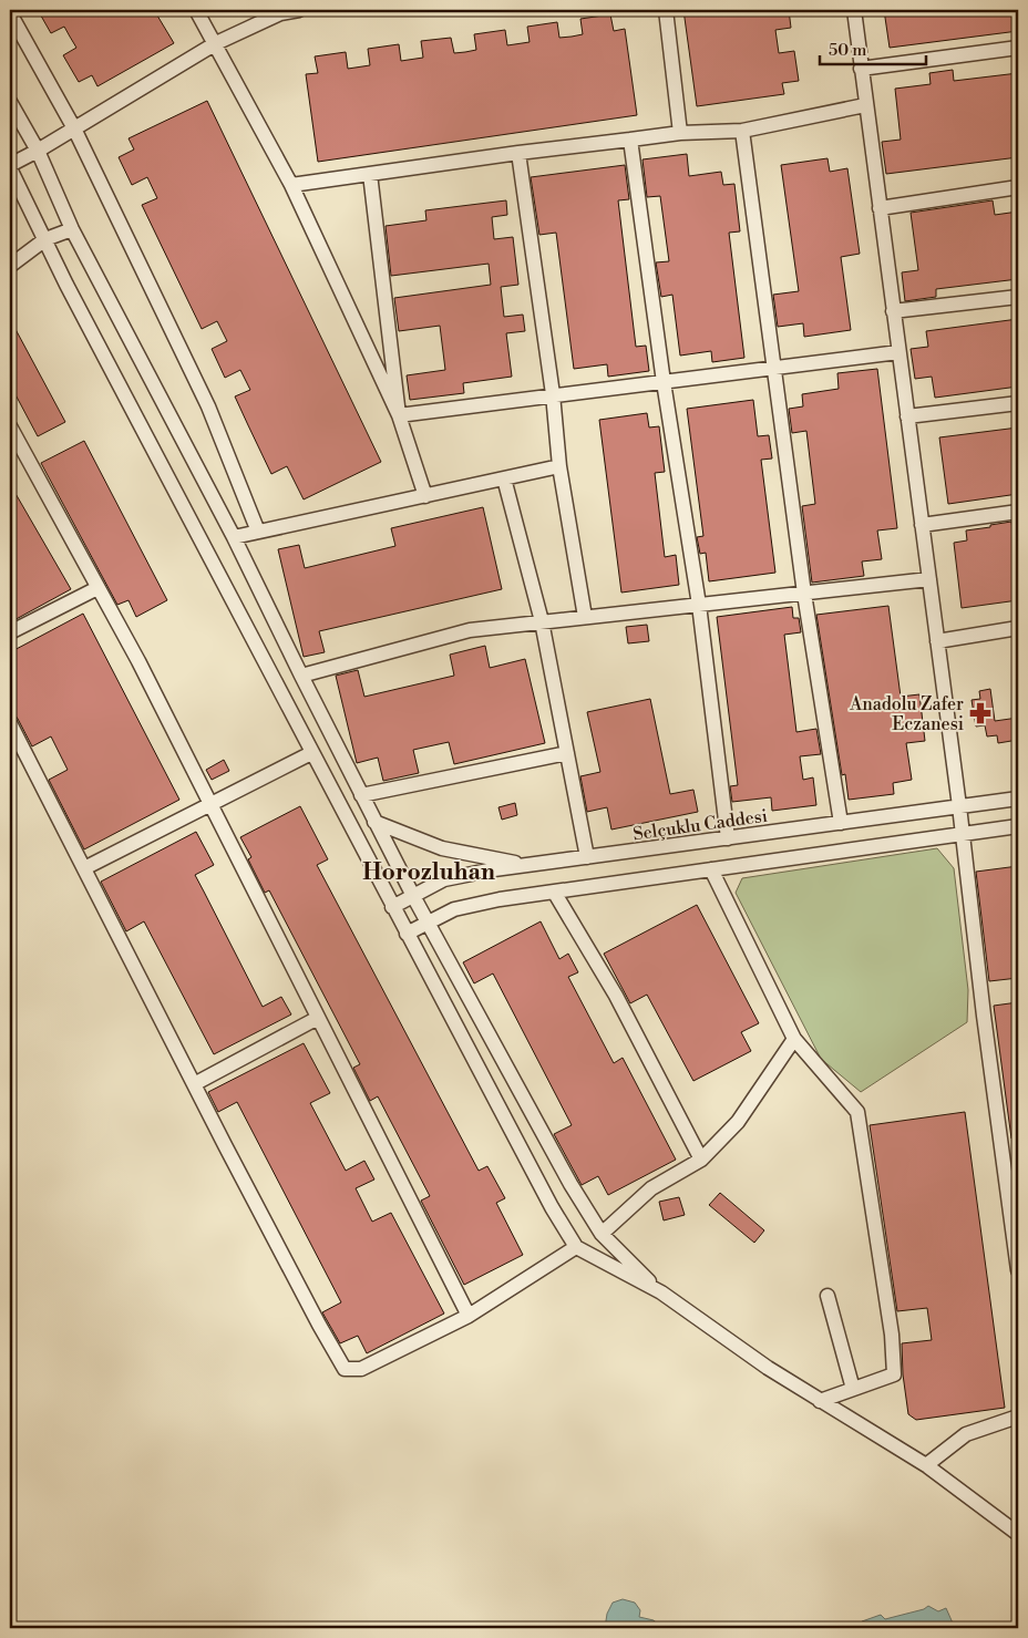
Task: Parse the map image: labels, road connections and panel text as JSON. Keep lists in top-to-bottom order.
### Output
{
  "streets": {
    "street": ["Selçuklu Caddesi"]
  },
  "districts": ["Horozluhan"],
  "places": {
    "pharmacy": ["Anadolu Zafer Eczanesi"]
  },
  "scale_bar": "50 m"
}
